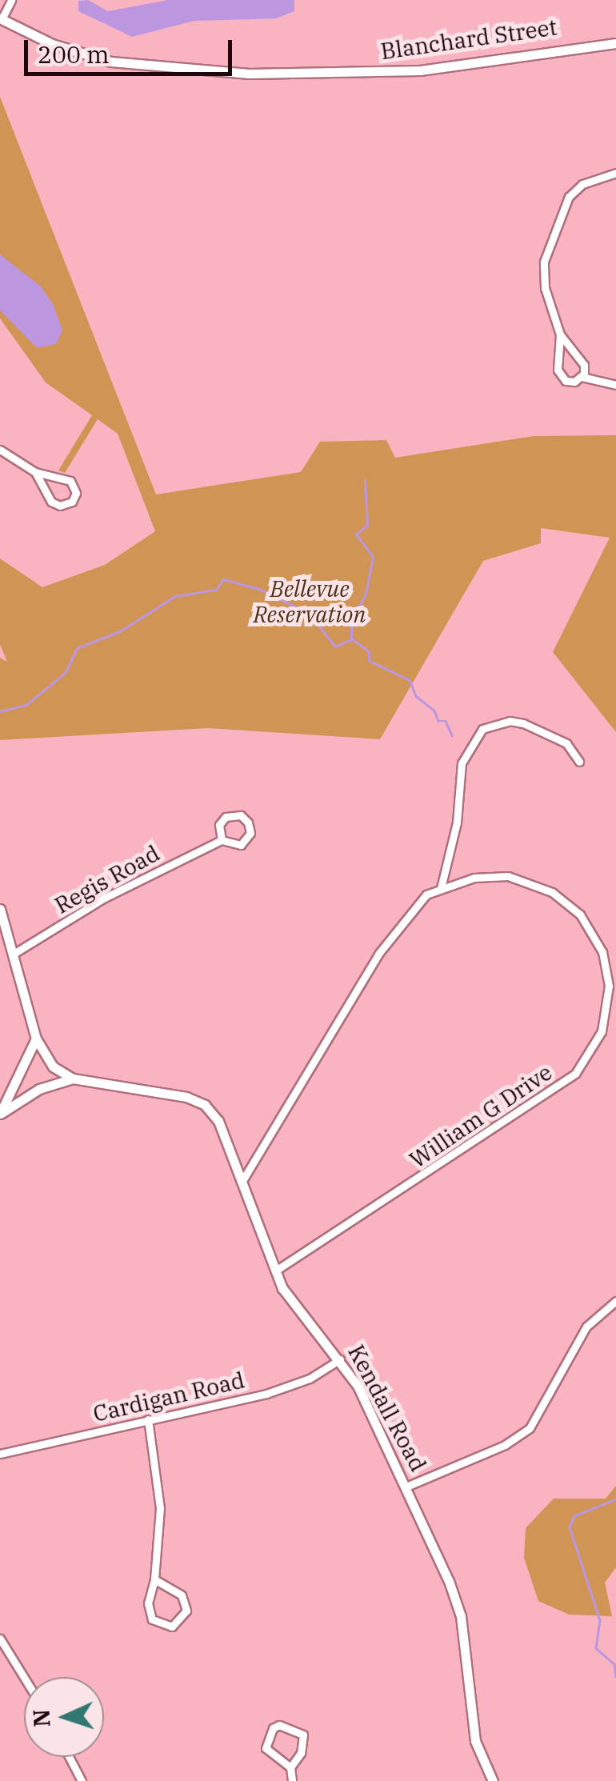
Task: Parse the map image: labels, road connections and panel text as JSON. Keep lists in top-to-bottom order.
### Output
{
  "streets": {
    "street": [
      "Blanchard Street",
      "Regis Road",
      "William G Drive",
      "Cardigan Road",
      "Kendall Road"
    ]
  },
  "crossings": [
    ["William G Drive", "Kendall Road"],
    ["Cardigan Road", "Kendall Road"]
  ],
  "parks": ["Bellevue Reservation"],
  "scale_bar": "200 m",
  "north": "left"
}
